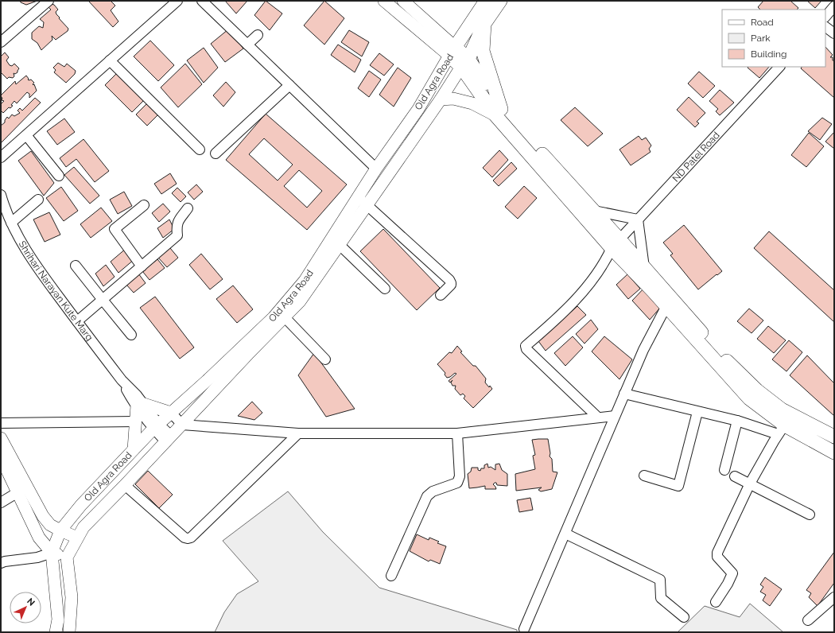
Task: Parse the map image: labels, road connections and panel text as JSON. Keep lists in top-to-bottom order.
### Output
{
  "streets": {
    "highway": ["Old Agra Road"],
    "street": ["ND Patel Road", "Shrihari Narayan Kute Marg"]
  },
  "crossings": [
    ["Old Agra Road", "Shrihari Narayan Kute Marg"]
  ],
  "legend": ["Road", "Park", "Building"],
  "north": "top right"
}
